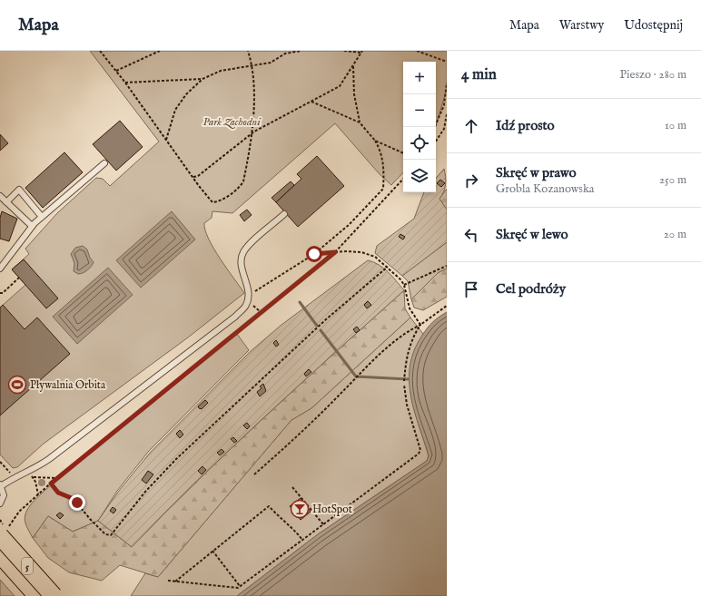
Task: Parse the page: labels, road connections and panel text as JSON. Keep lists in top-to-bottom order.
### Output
{
  "streets": {
    "main road": ["5"]
  },
  "parks": ["Park Zachodni"],
  "places": {
    "sports": ["Pływalnia Orbita"],
    "bar": ["HotSpot"]
  },
  "page": {
    "header": "Mapa",
    "nav": ["Mapa", "Warstwy", "Udostępnij"],
    "heading": ["4 min", "Pieszo · 280 m"],
    "map_buttons": ["+", "−"],
    "list": [
      ["Idź prosto", "10 m"],
      ["Skręć w prawo", "Grobla Kozanowska", "250 m"],
      ["Skręć w lewo", "20 m"],
      "Cel podróży"
    ]
  }
}
